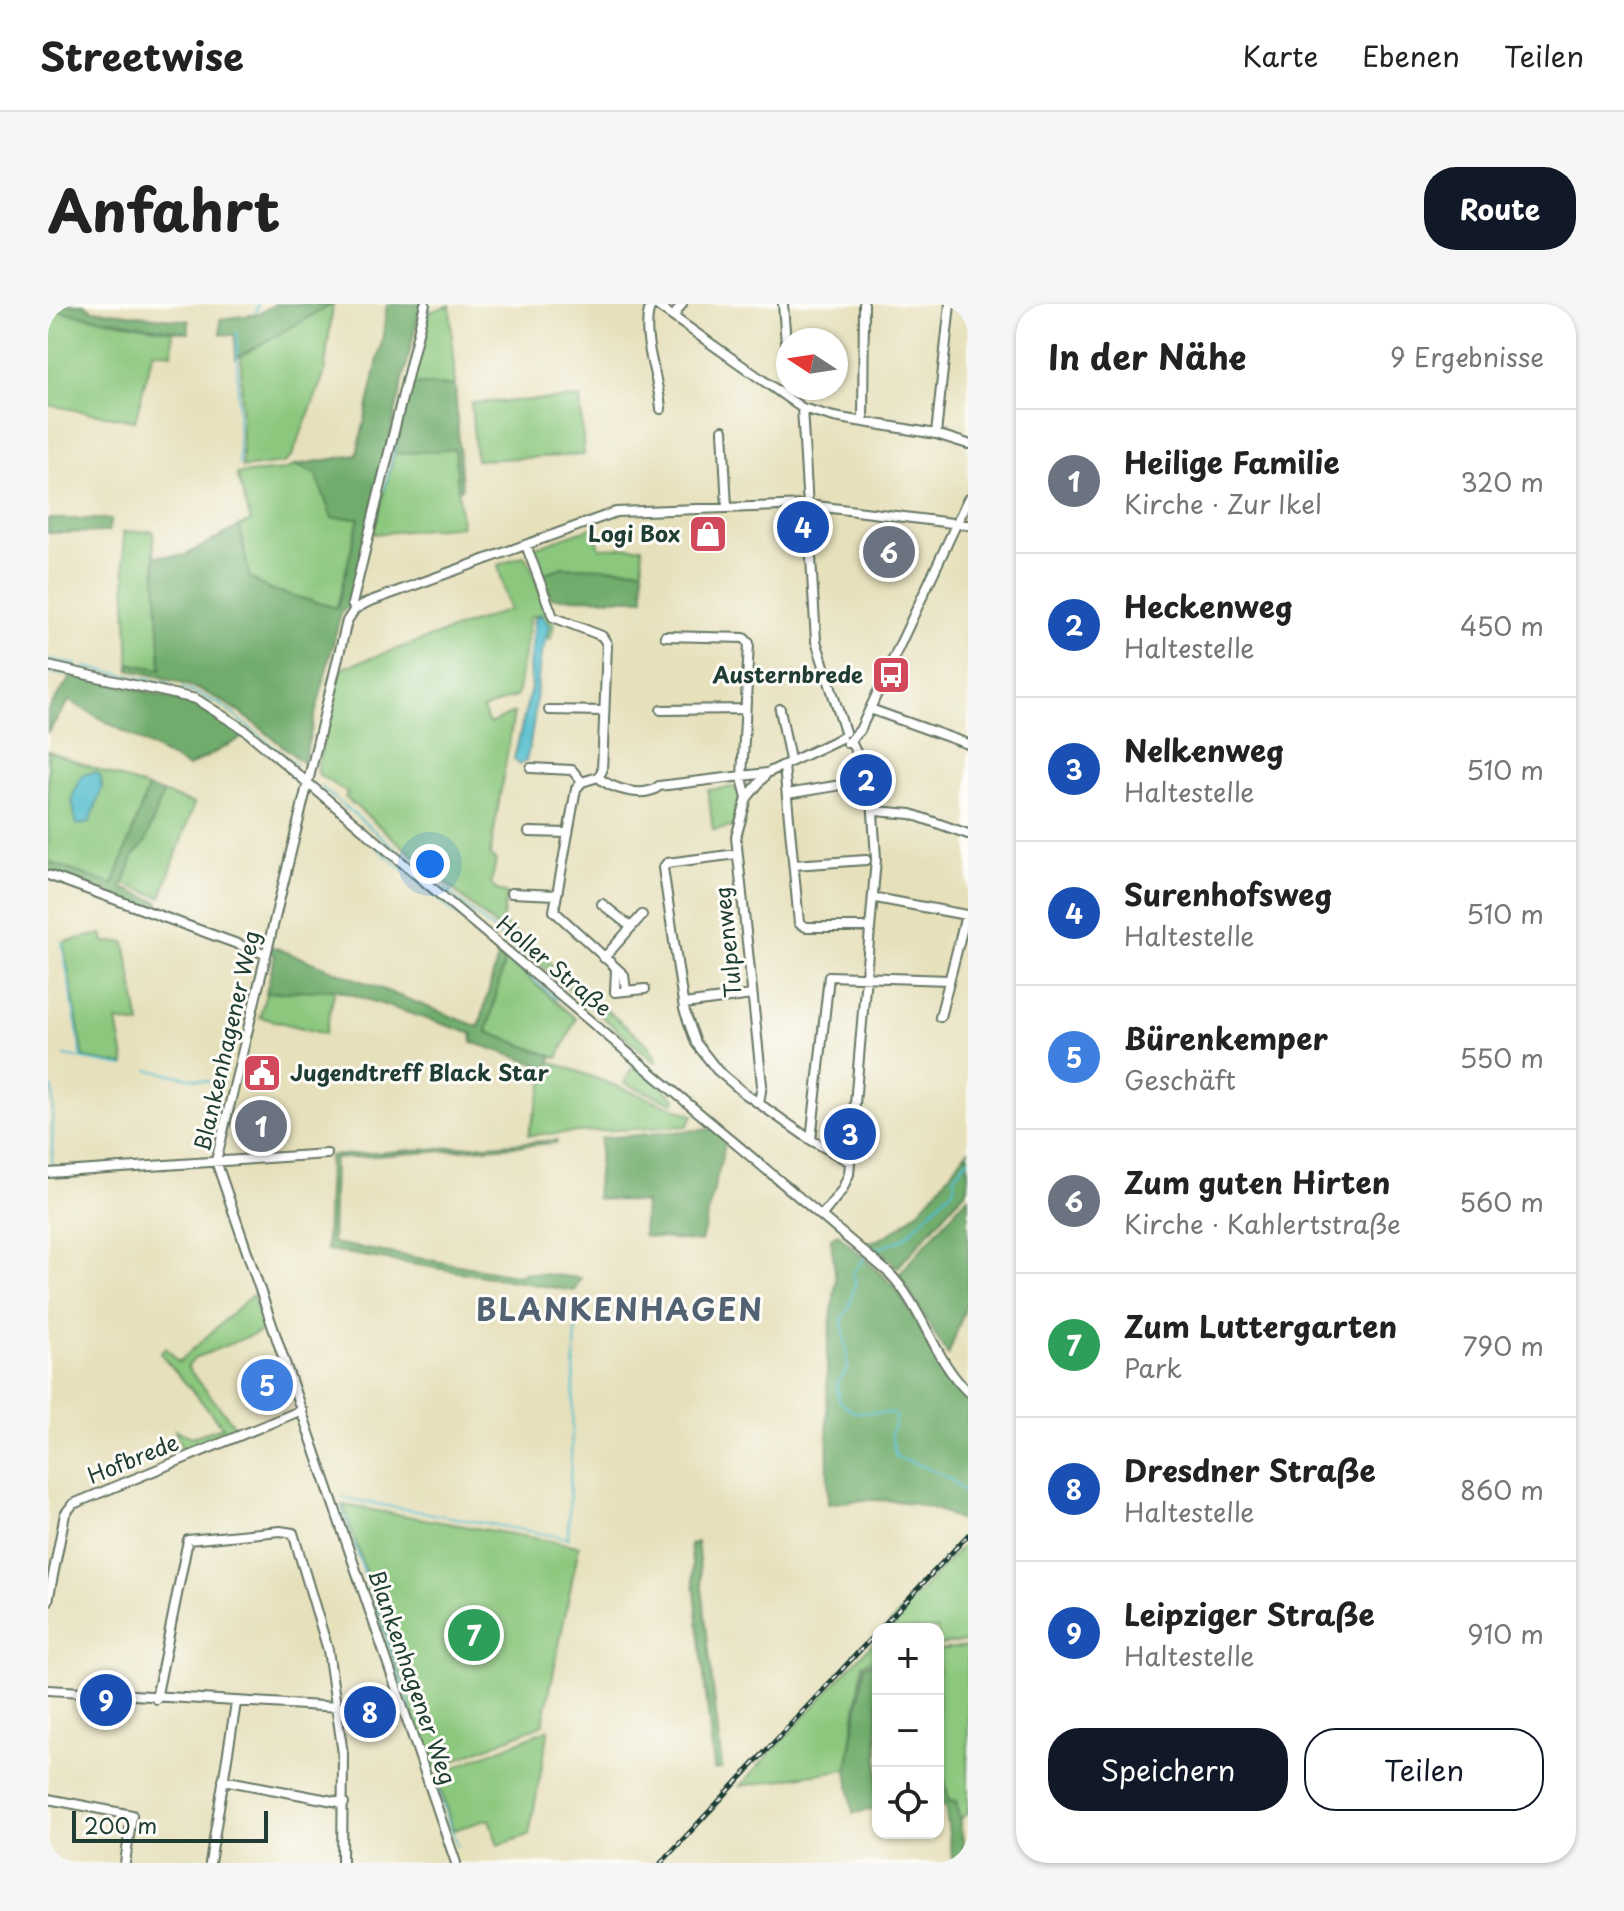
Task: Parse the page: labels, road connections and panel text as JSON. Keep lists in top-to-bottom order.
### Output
{
  "streets": {
    "street": [
      "Tulpenweg",
      "Holler Straße",
      "Blankenhagener Weg",
      "Hofbrede"
    ]
  },
  "crossings": [
    ["Holler Straße", "Blankenhagener Weg"],
    ["Blankenhagener Weg", "Hofbrede"]
  ],
  "districts": ["BLANKENHAGEN"],
  "places": {
    "shop": ["Logi Box"],
    "bus stop": ["Austernbrede"],
    "public building": ["Jugendtreff Black Star"]
  },
  "scale_bar": "200 m",
  "north": "left",
  "page": {
    "header": "Streetwise",
    "nav": ["Karte", "Ebenen", "Teilen"],
    "title": "Anfahrt",
    "buttons": [
      "Route",
      ["Speichern", "Teilen"]
    ],
    "heading": ["In der Nähe", "9 Ergebnisse"],
    "list": [
      {
        "mark": "1",
        "name": "Heilige Familie",
        "note": "Kirche · Zur Ikel",
        "value": "320 m"
      },
      {
        "mark": "2",
        "name": "Heckenweg",
        "note": "Haltestelle",
        "value": "450 m"
      },
      {
        "mark": "3",
        "name": "Nelkenweg",
        "note": "Haltestelle",
        "value": "510 m"
      },
      {
        "mark": "4",
        "name": "Surenhofsweg",
        "note": "Haltestelle",
        "value": "510 m"
      },
      {
        "mark": "5",
        "name": "Bürenkemper",
        "note": "Geschäft",
        "value": "550 m"
      },
      {
        "mark": "6",
        "name": "Zum guten Hirten",
        "note": "Kirche · Kahlertstraße",
        "value": "560 m"
      },
      {
        "mark": "7",
        "name": "Zum Luttergarten",
        "note": "Park",
        "value": "790 m"
      },
      {
        "mark": "8",
        "name": "Dresdner Straße",
        "note": "Haltestelle",
        "value": "860 m"
      },
      {
        "mark": "9",
        "name": "Leipziger Straße",
        "note": "Haltestelle",
        "value": "910 m"
      }
    ],
    "pins": [
      "4",
      "6",
      "2",
      "1",
      "3",
      "5",
      "7",
      "9",
      "8"
    ],
    "map_buttons": ["+", "−"],
    "scale": "200 m"
  }
}
